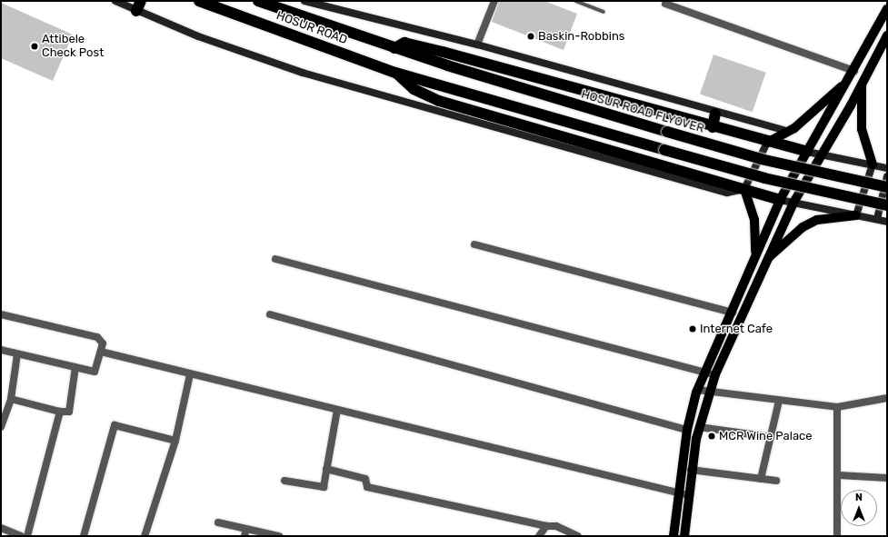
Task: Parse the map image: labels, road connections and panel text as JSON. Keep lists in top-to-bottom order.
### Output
{
  "streets": {
    "highway": ["HOSUR ROAD", "HOSUR ROAD FLYOVER"]
  },
  "crossings": [
    ["HOSUR ROAD", "HOSUR ROAD FLYOVER"]
  ],
  "places": [
    "Baskin-Robbins",
    "Attibele Check Post",
    "Internet Cafe",
    "MCR Wine Palace"
  ],
  "north": "top"
}
